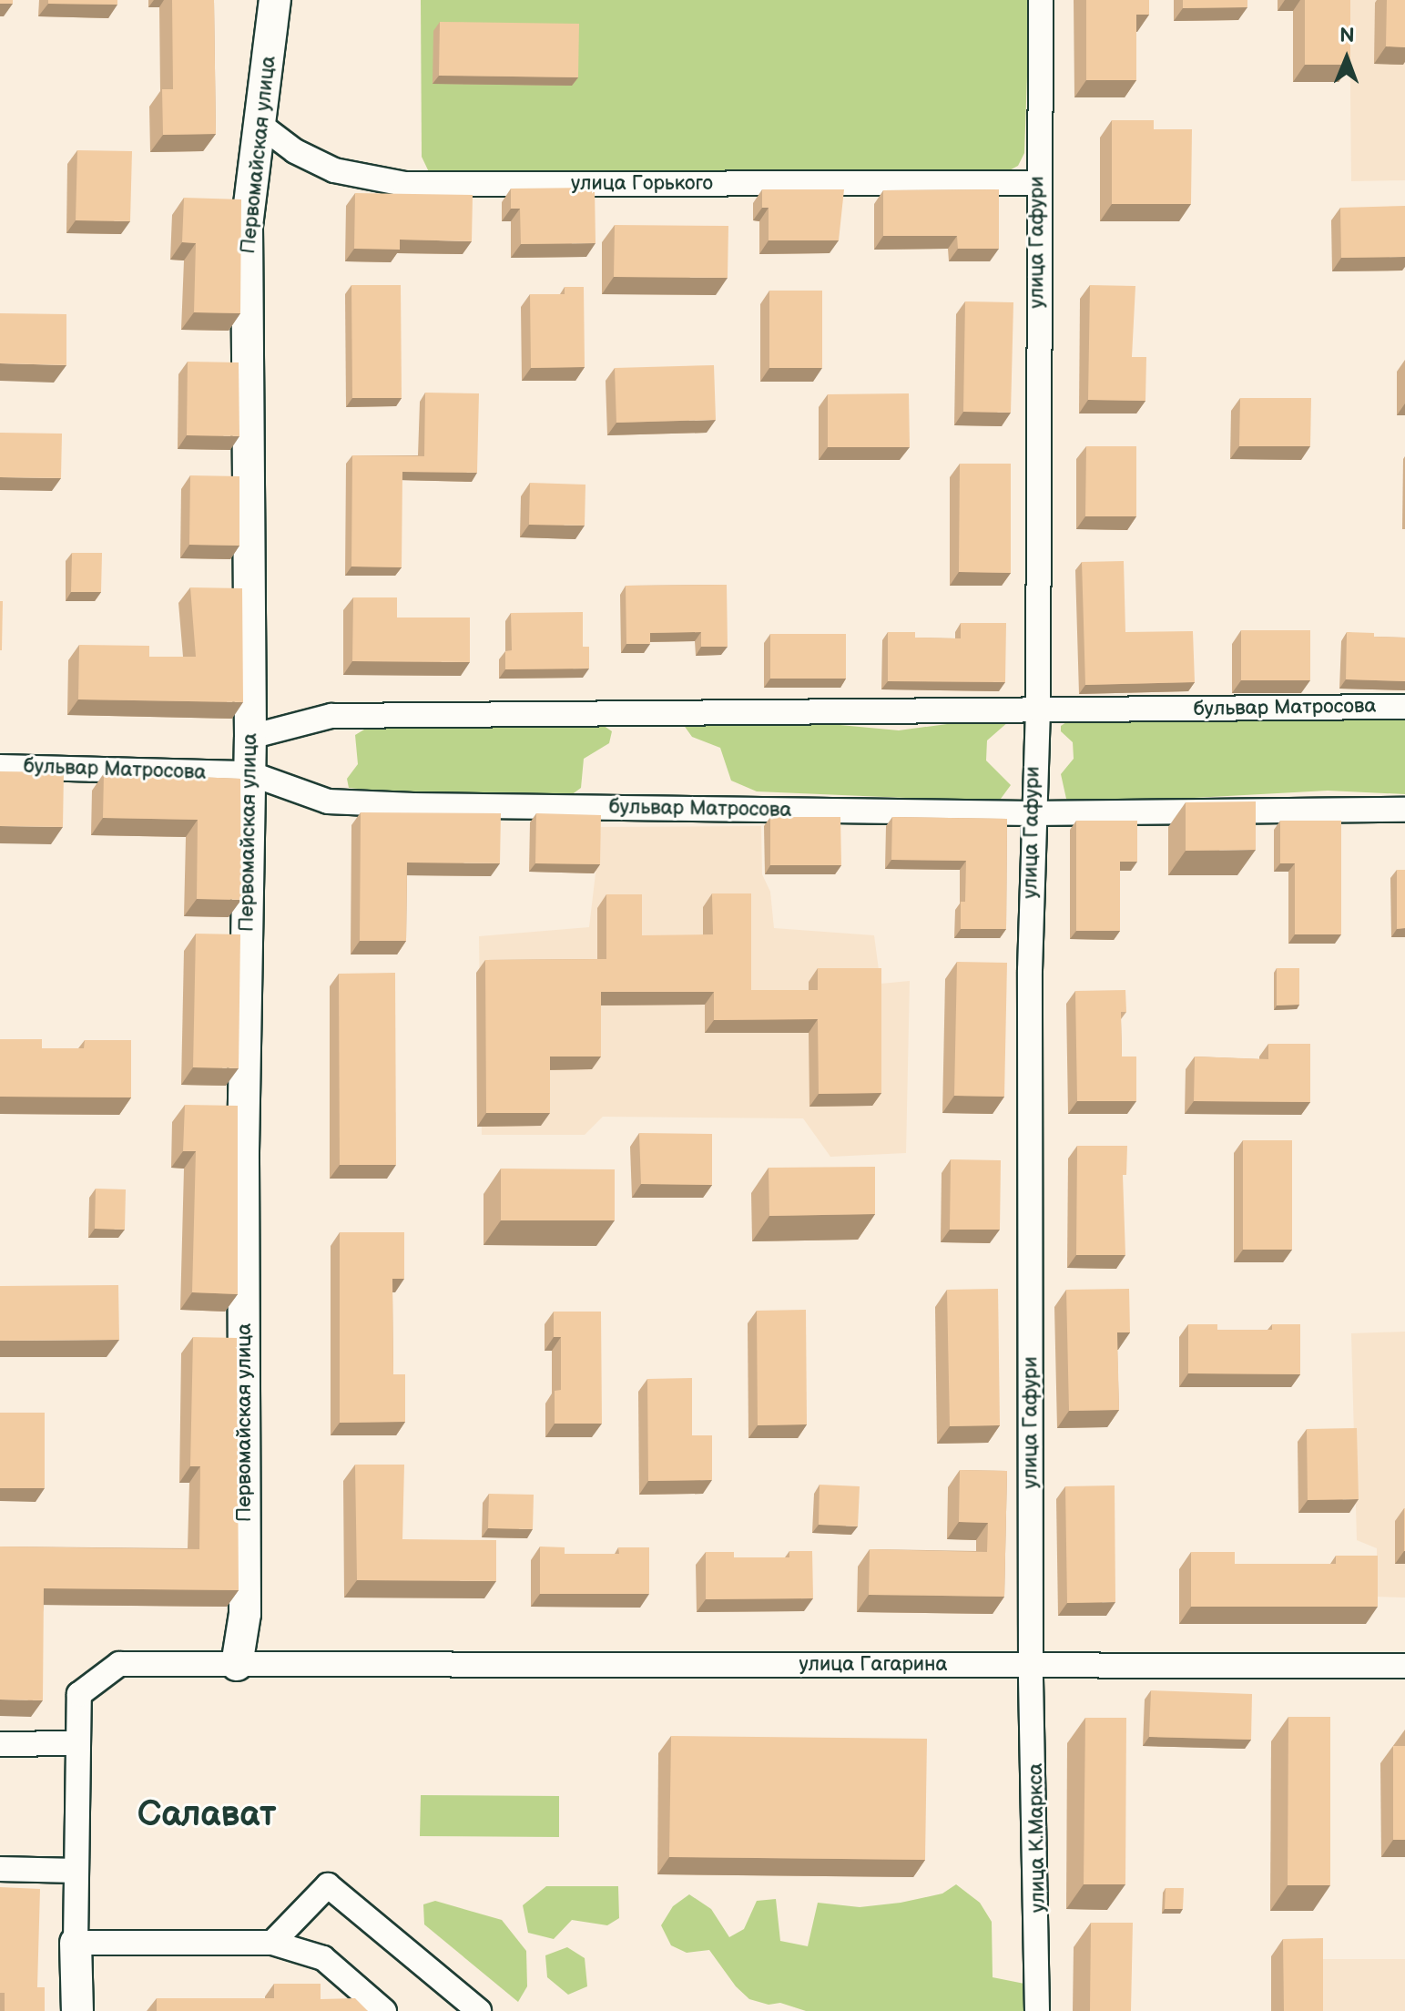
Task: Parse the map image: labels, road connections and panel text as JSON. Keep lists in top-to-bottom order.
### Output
{
  "streets": {
    "street": [
      "Первомайская улица",
      "улица Горького",
      "улица Гафури",
      "бульвар Матросова",
      "улица Гагарина",
      "улица К.Маркса"
    ]
  },
  "crossings": [
    ["Первомайская улица", "улица Горького"],
    ["Первомайская улица", "бульвар Матросова"],
    ["Первомайская улица", "улица Гагарина"],
    ["улица Горького", "улица Гафури"],
    ["улица Гафури", "бульвар Матросова"],
    ["улица Гафури", "улица Гагарина"],
    ["улица Гафури", "улица К.Маркса"],
    ["улица Гагарина", "улица К.Маркса"]
  ],
  "districts": ["Салават"],
  "north": "top"
}
